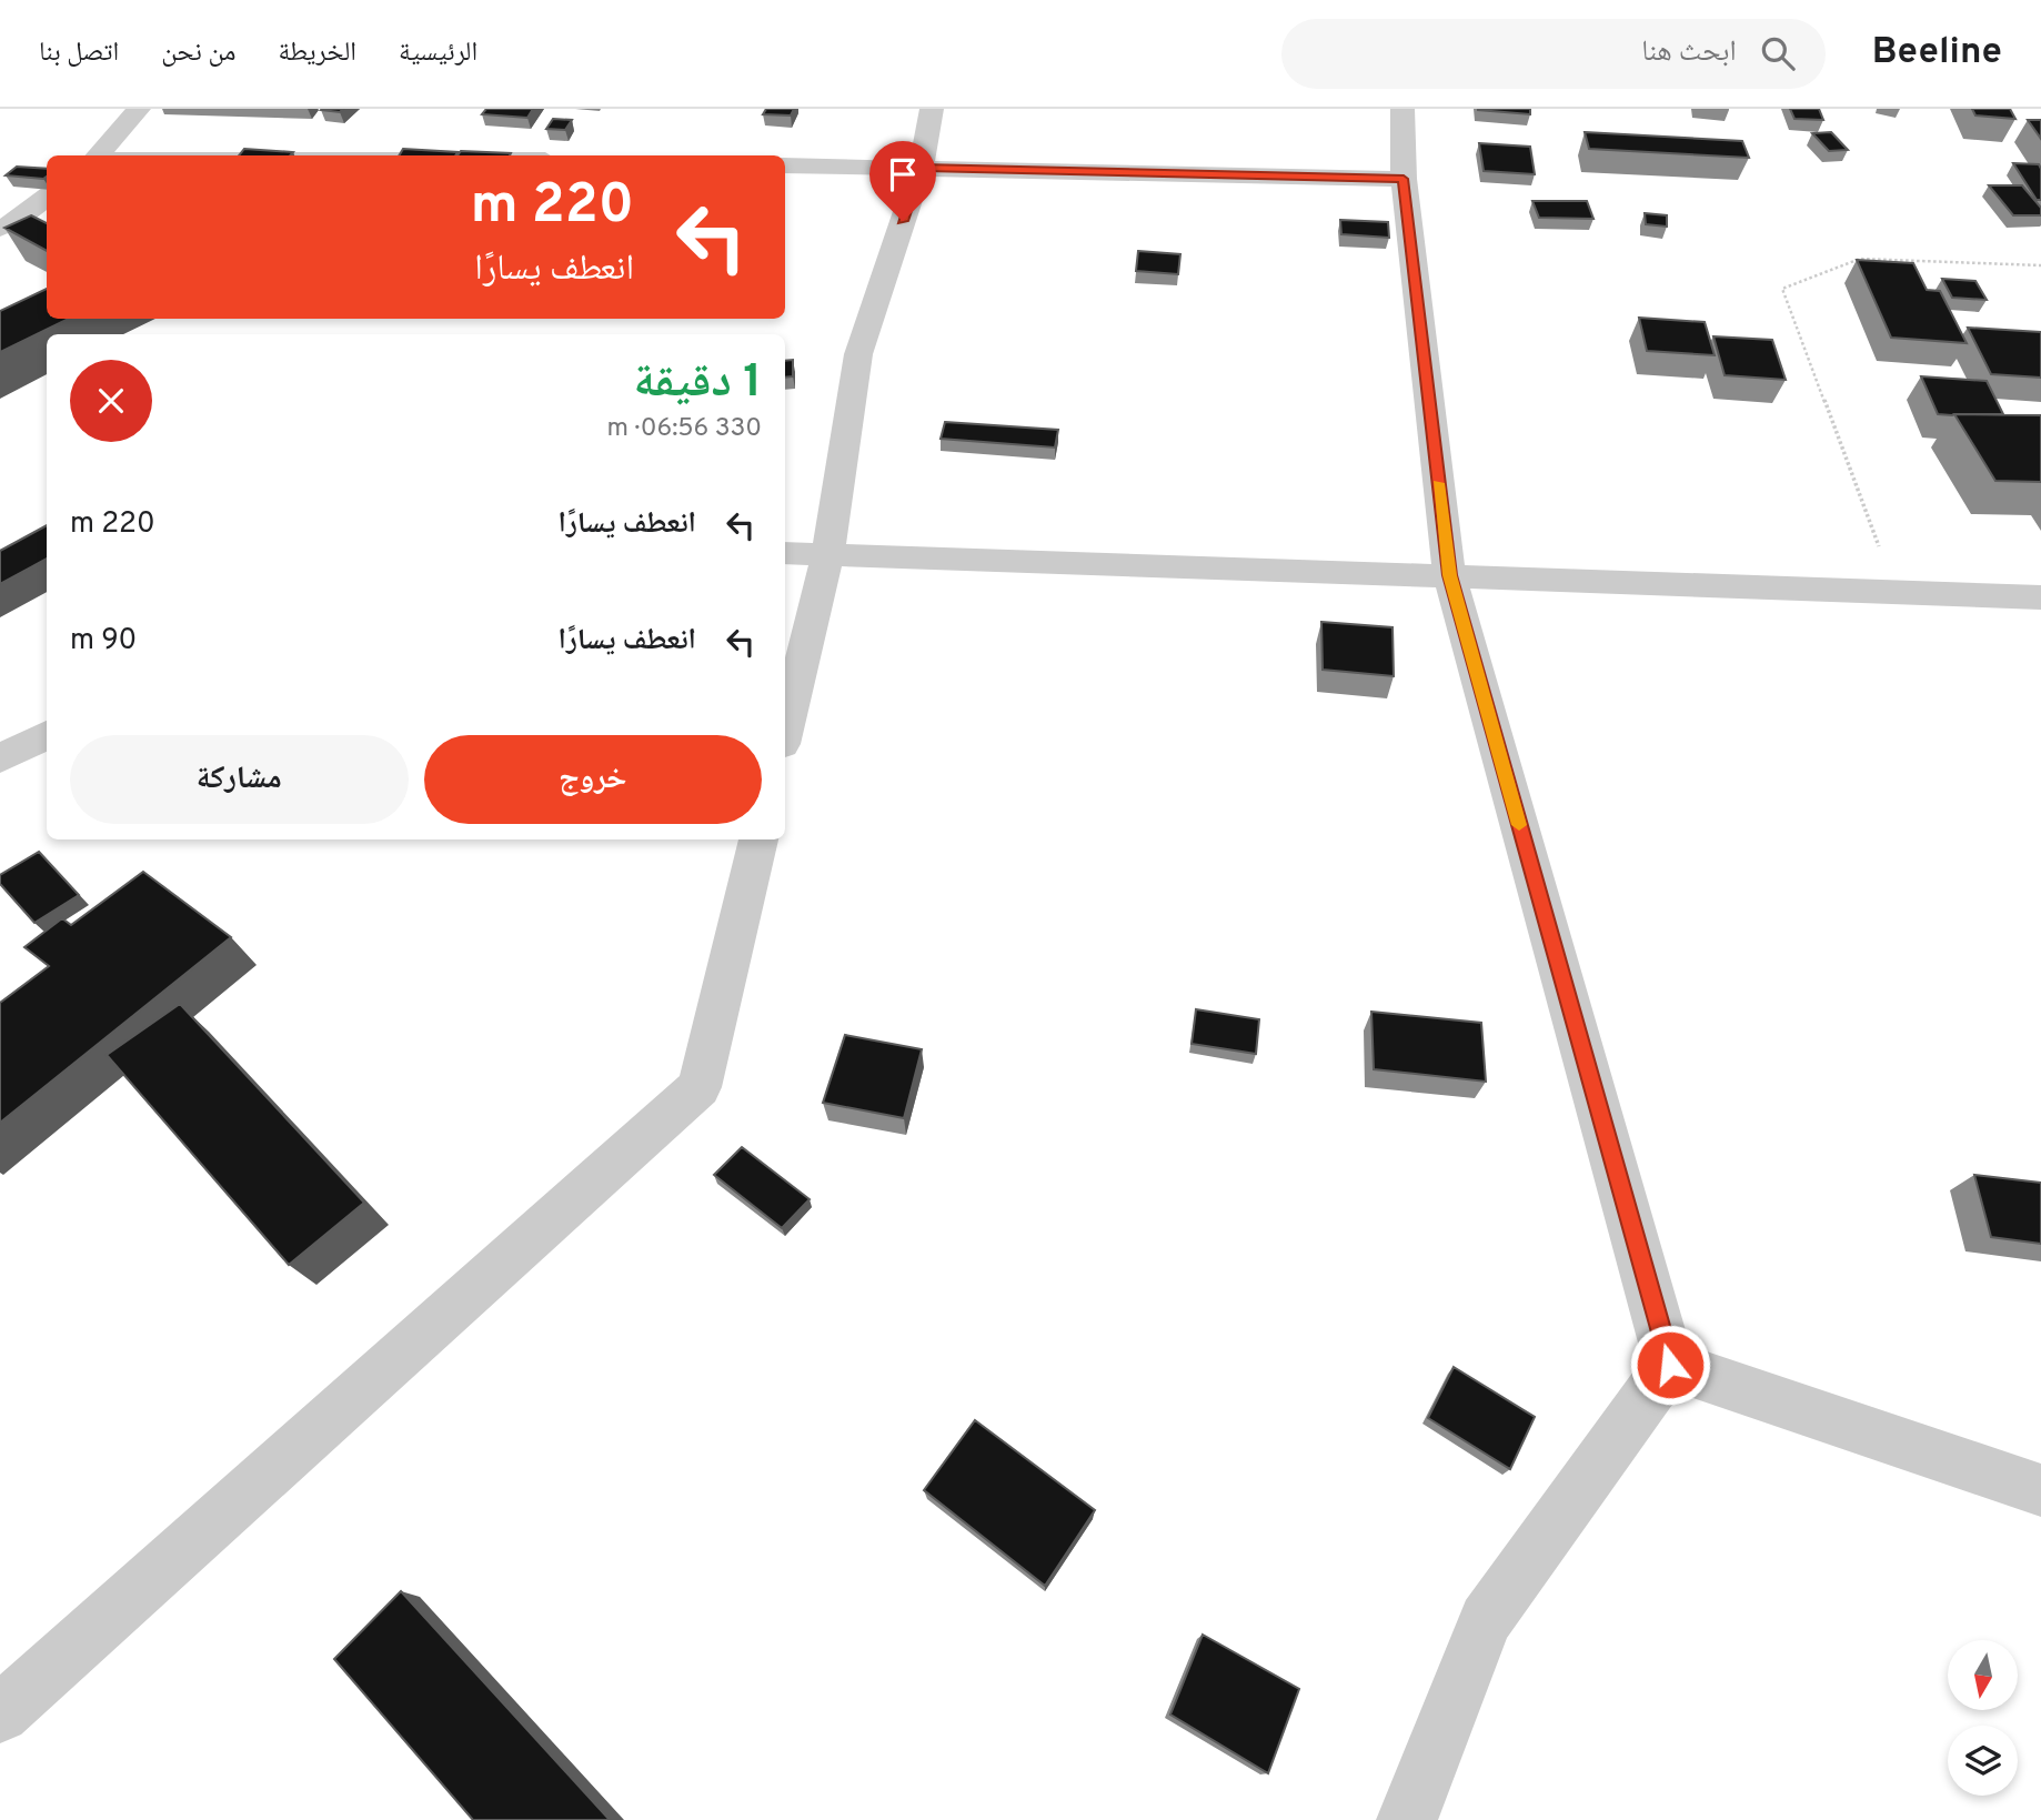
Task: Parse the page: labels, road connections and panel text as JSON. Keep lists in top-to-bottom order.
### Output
{
  "north": "bottom",
  "page": {
    "header": "Beeline",
    "search": "ابحث هنا",
    "nav": [
      "الرئيسية",
      "الخريطة",
      "من نحن",
      "اتصل بنا"
    ],
    "turn": ["220 m", "انعطف يسارًا"],
    "heading": ["1 دقيقة", "330 m · 06:56"],
    "list": [
      {
        "name": "انعطف يسارًا",
        "value": "220 m"
      },
      {
        "name": "انعطف يسارًا",
        "value": "90 m"
      }
    ],
    "buttons": ["خروج", "مشاركة"]
  }
}
